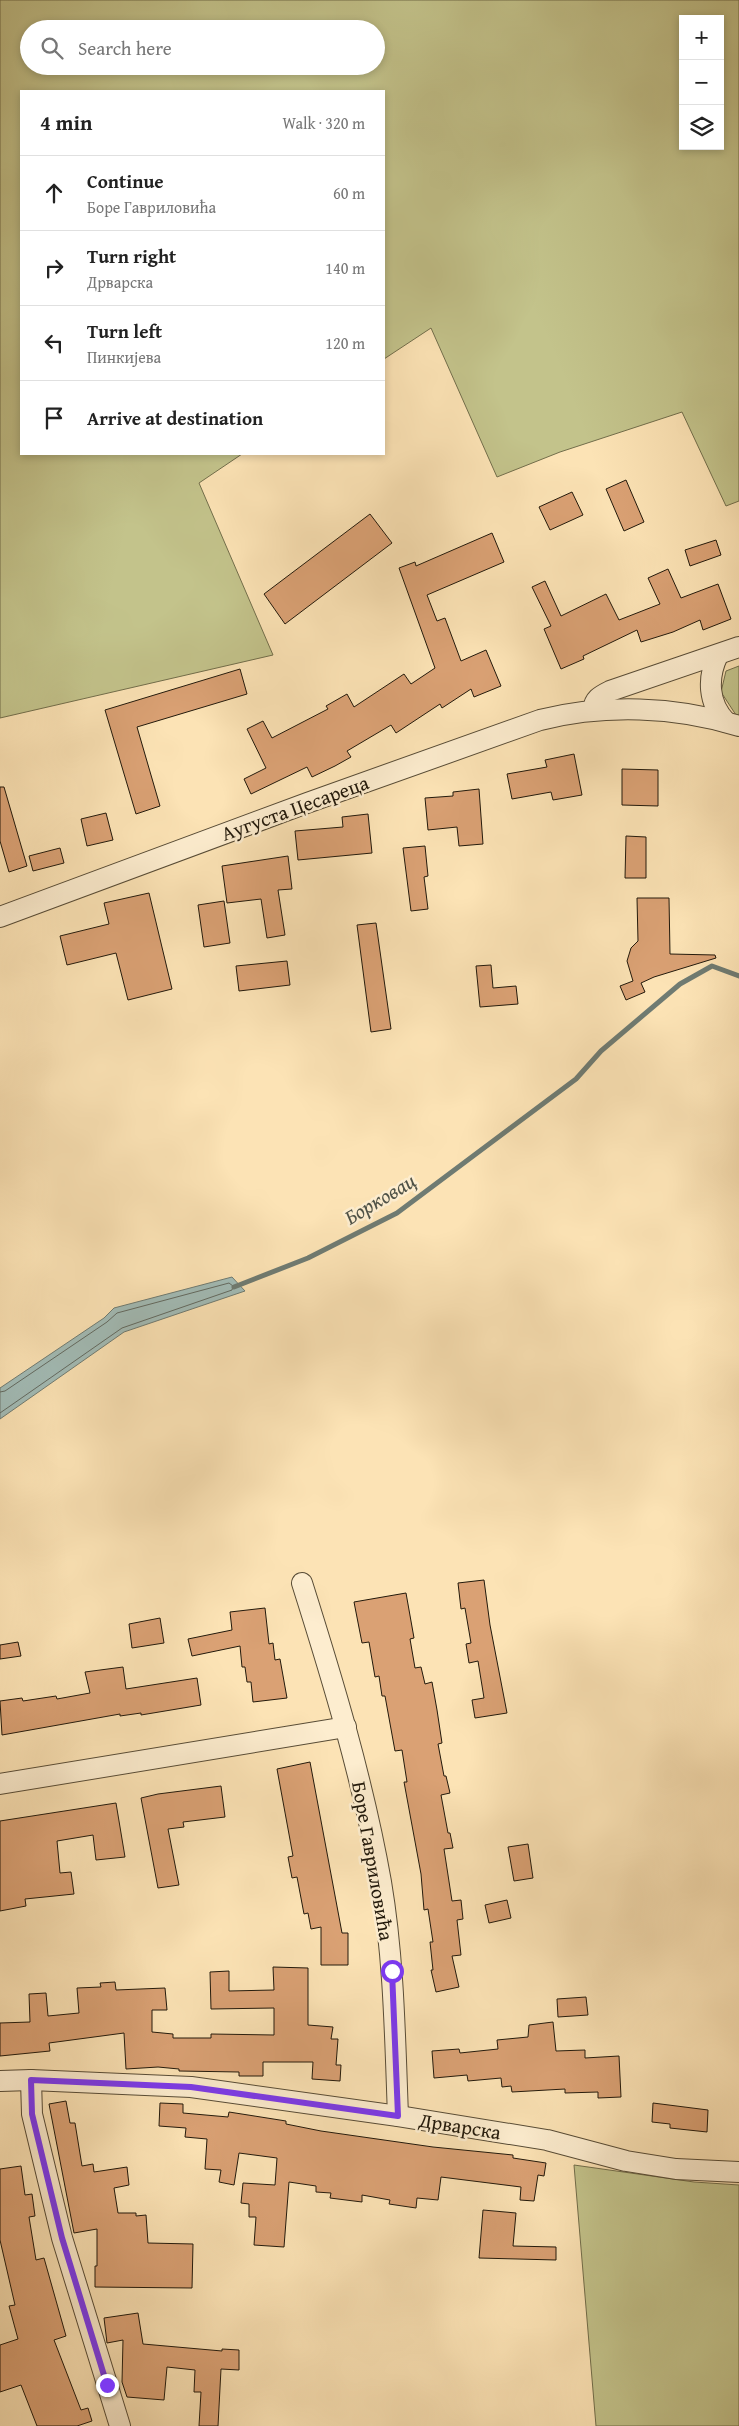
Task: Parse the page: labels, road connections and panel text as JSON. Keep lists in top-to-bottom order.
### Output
{
  "streets": {
    "street": ["Аугуста Цесареца", "Боре Гавриловића", "Дрварска"]
  },
  "crossings": [
    ["Боре Гавриловића", "Дрварска"]
  ],
  "water": ["Борковац"],
  "page": {
    "map_buttons": ["+", "−"],
    "search": "Search here",
    "heading": ["4 min", "Walk · 320 m"],
    "list": [
      ["Continue", "Боре Гавриловића", "60 m"],
      ["Turn right", "Дрварска", "140 m"],
      ["Turn left", "Пинкијева", "120 m"],
      "Arrive at destination"
    ]
  }
}
